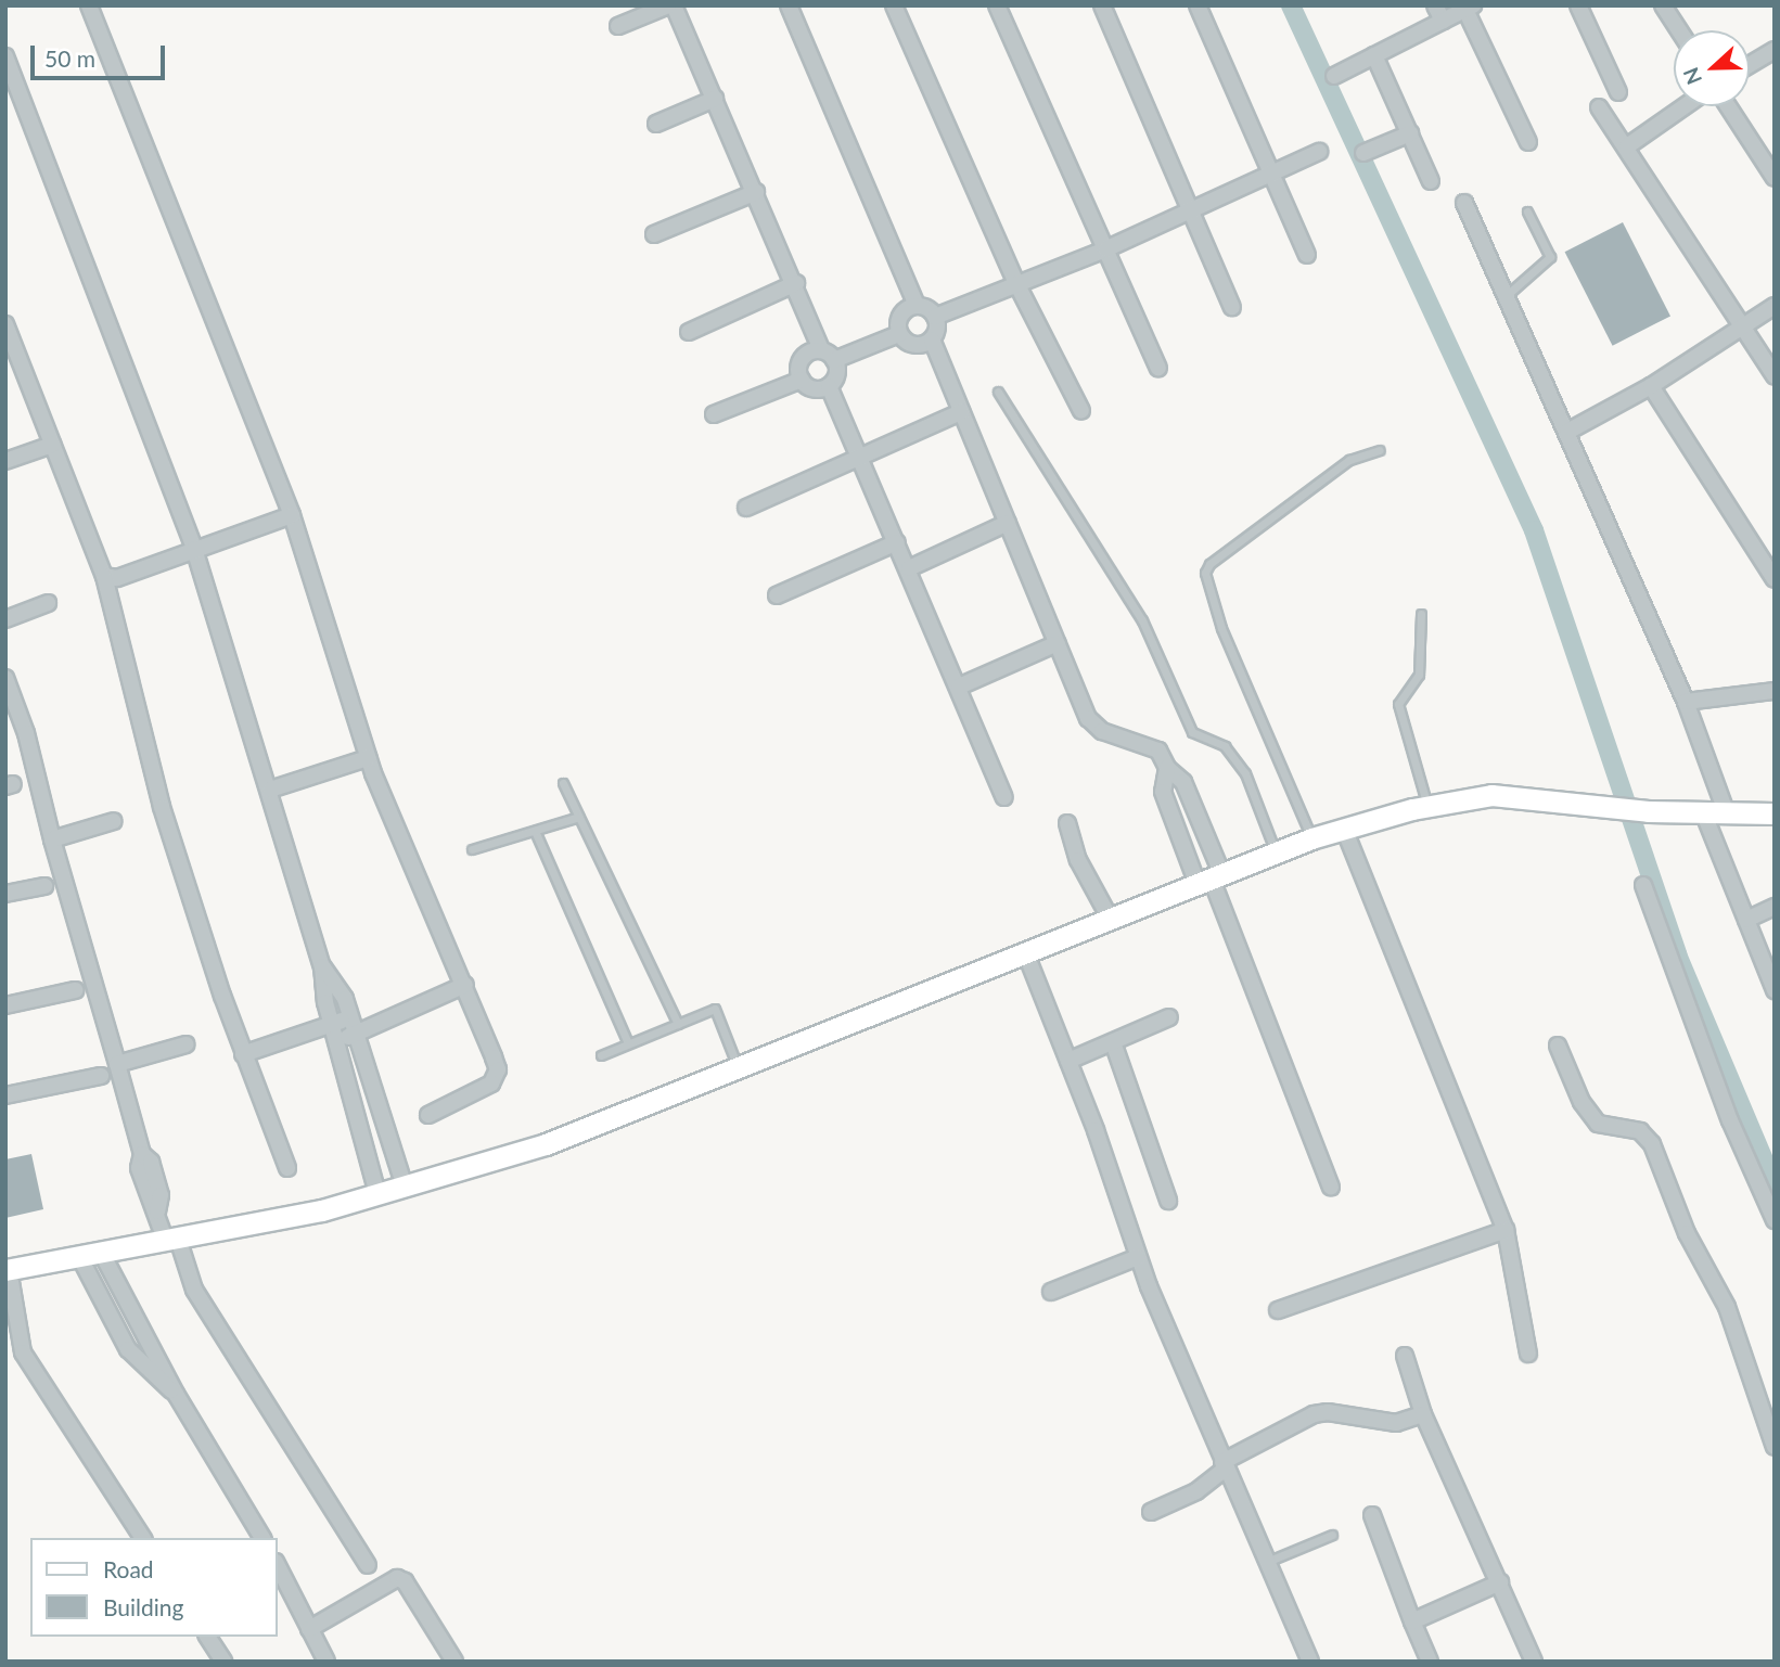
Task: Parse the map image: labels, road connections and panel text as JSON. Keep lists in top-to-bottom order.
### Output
{
  "legend": ["Road", "Building"],
  "scale_bar": "50 m",
  "north": "left"
}
